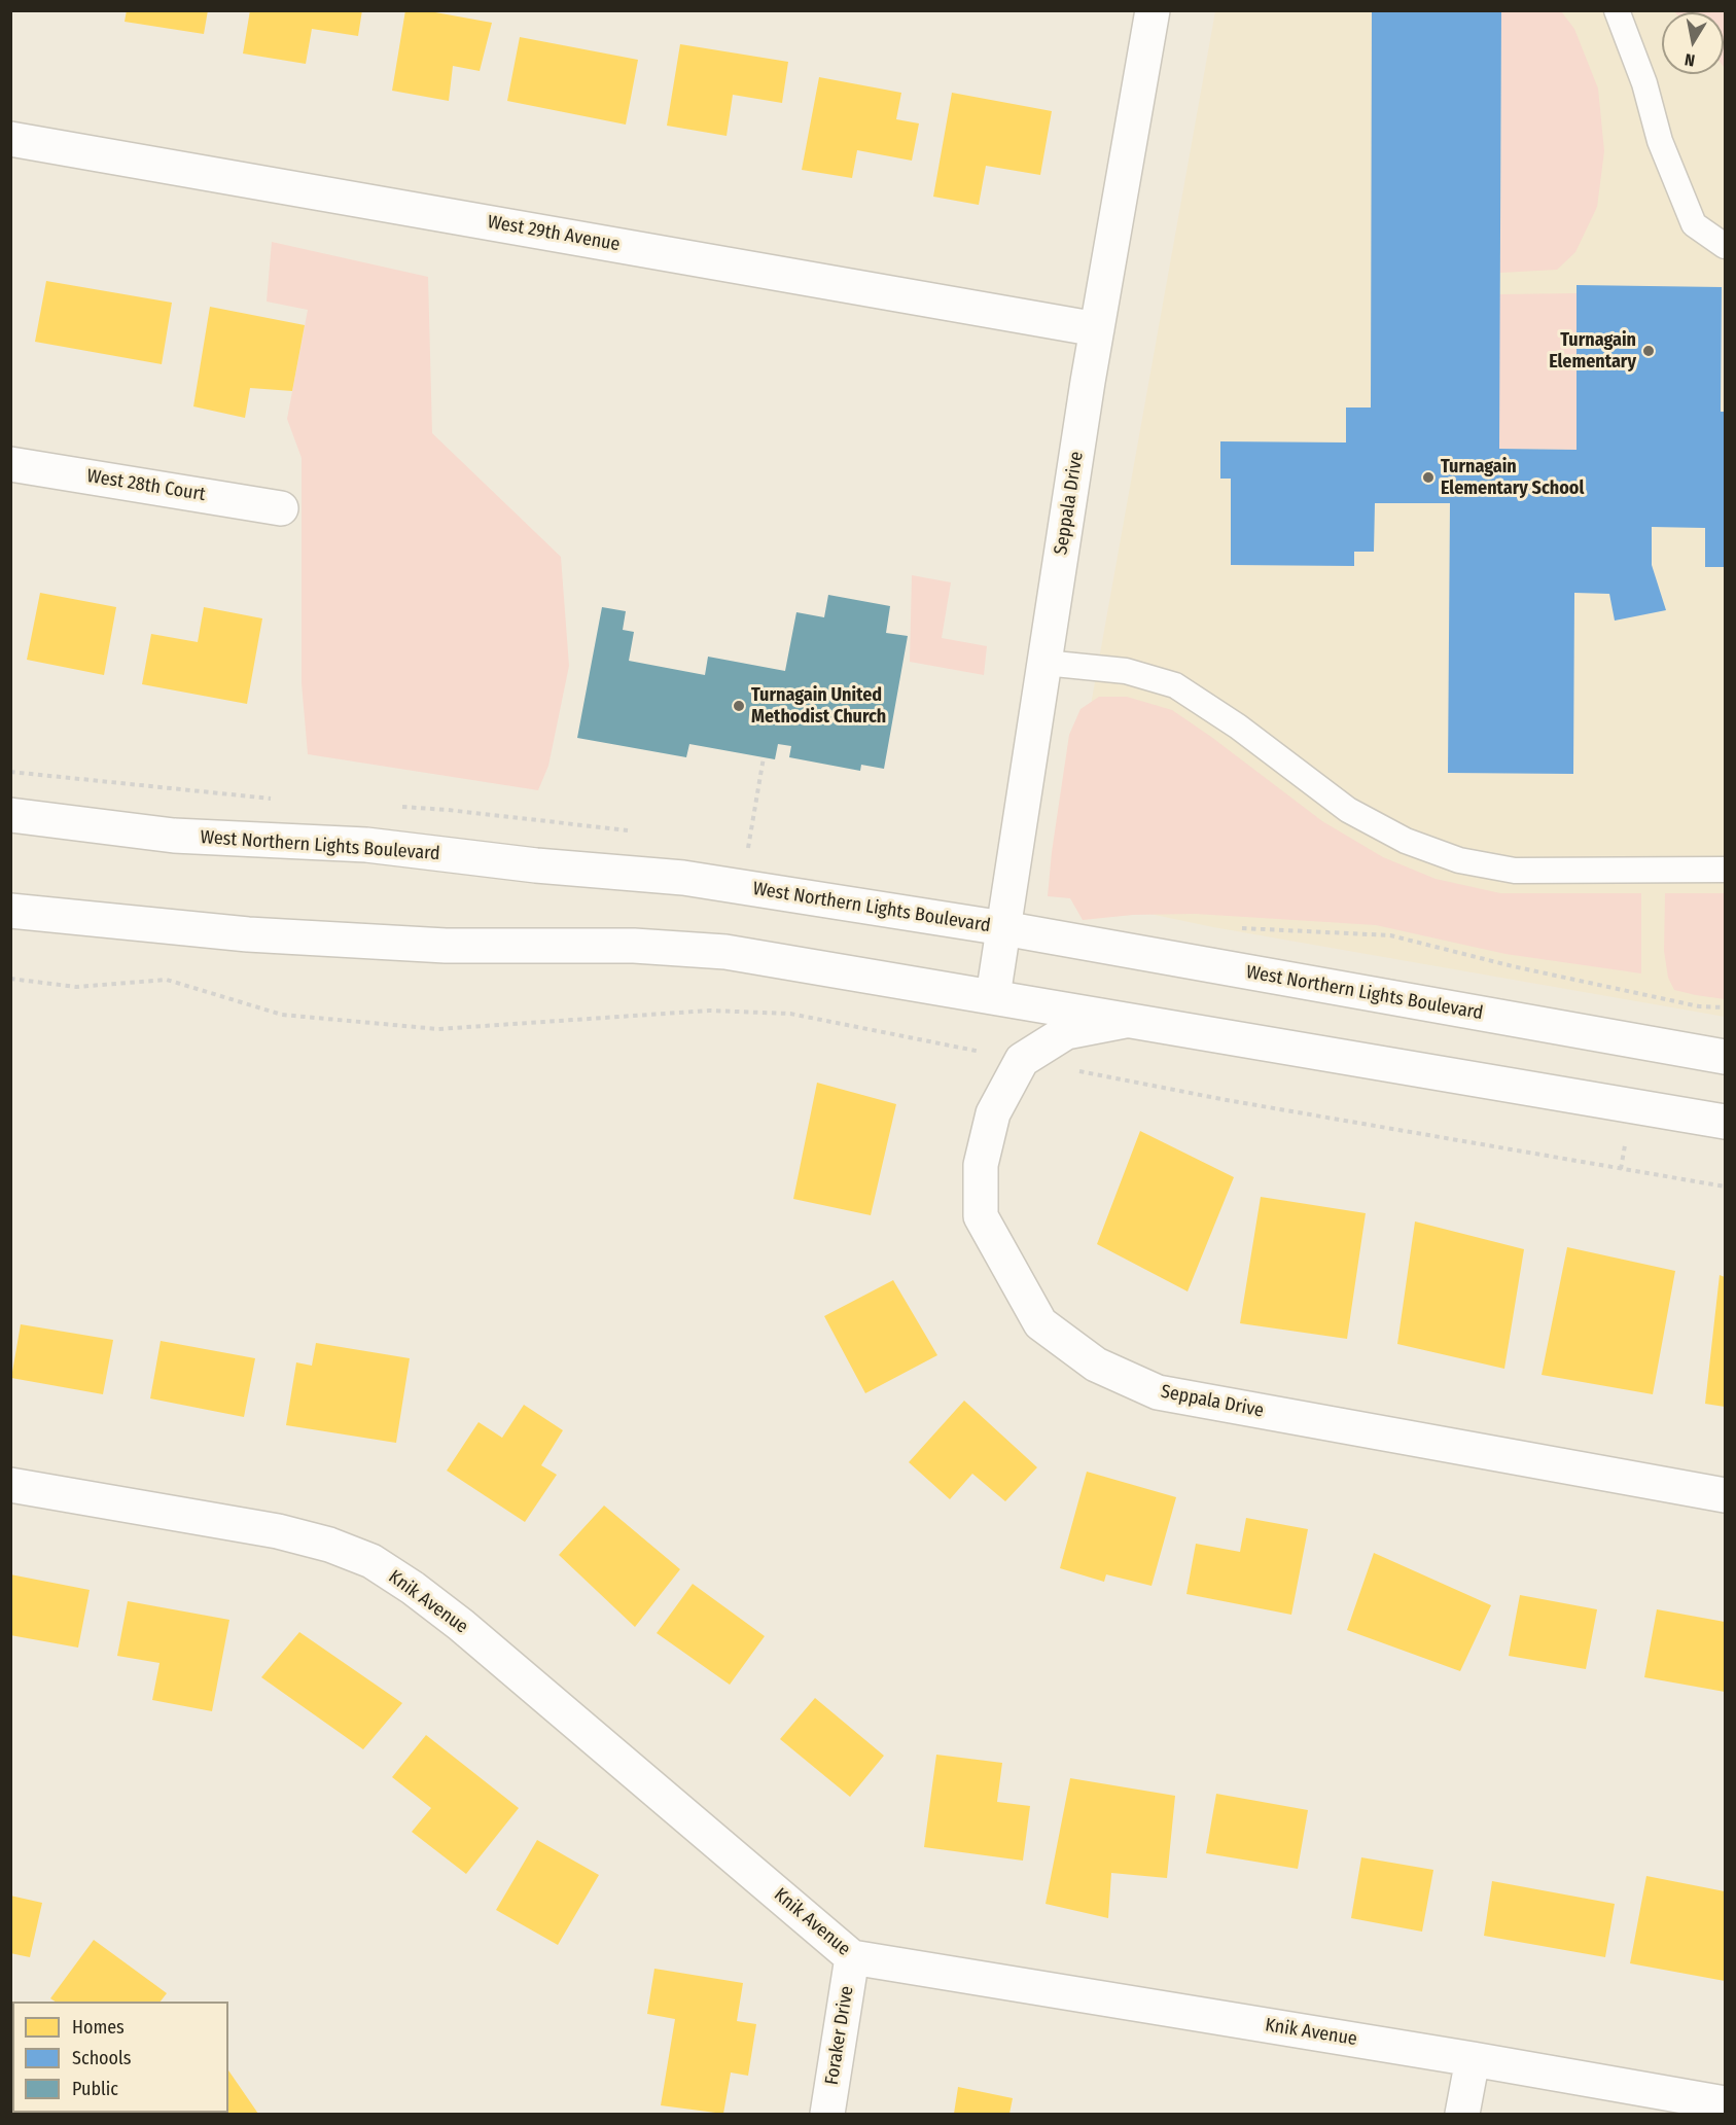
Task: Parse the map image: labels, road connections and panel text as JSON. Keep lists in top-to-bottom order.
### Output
{
  "streets": {
    "street": [
      "West 29th Avenue",
      "West 28th Court",
      "Seppala Drive",
      "West Northern Lights Boulevard",
      "Knik Avenue",
      "Foraker Drive"
    ]
  },
  "crossings": [
    ["West 29th Avenue", "Seppala Drive"],
    ["Seppala Drive", "West Northern Lights Boulevard"],
    ["Knik Avenue", "Foraker Drive"]
  ],
  "places": ["Turnagain Elementary", "Turnagain Elementary School", "Turnagain United Methodist Church"],
  "legend": ["Homes", "Schools", "Public"],
  "north": "bottom"
}
